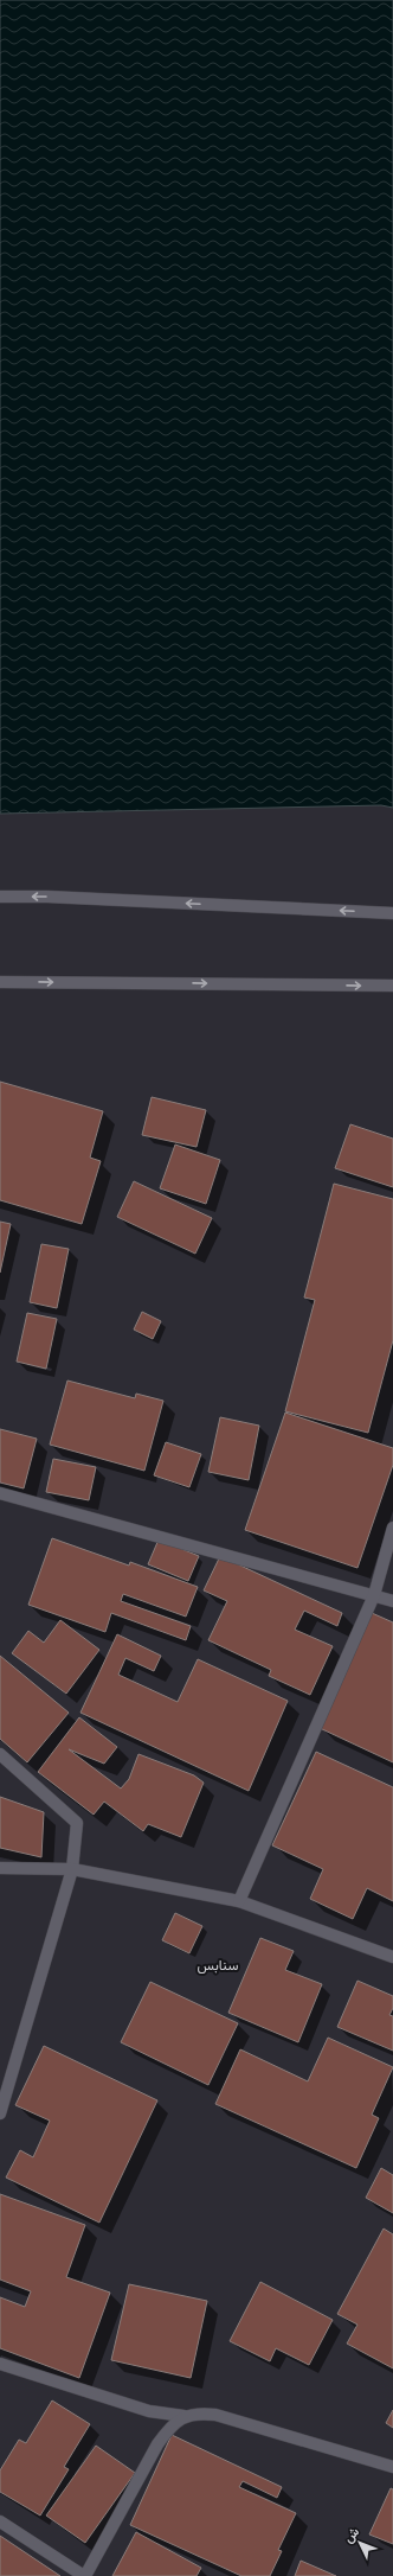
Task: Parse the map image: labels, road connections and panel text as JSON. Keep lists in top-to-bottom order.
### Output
{
  "districts": ["سنابس"],
  "north": "top left"
}
